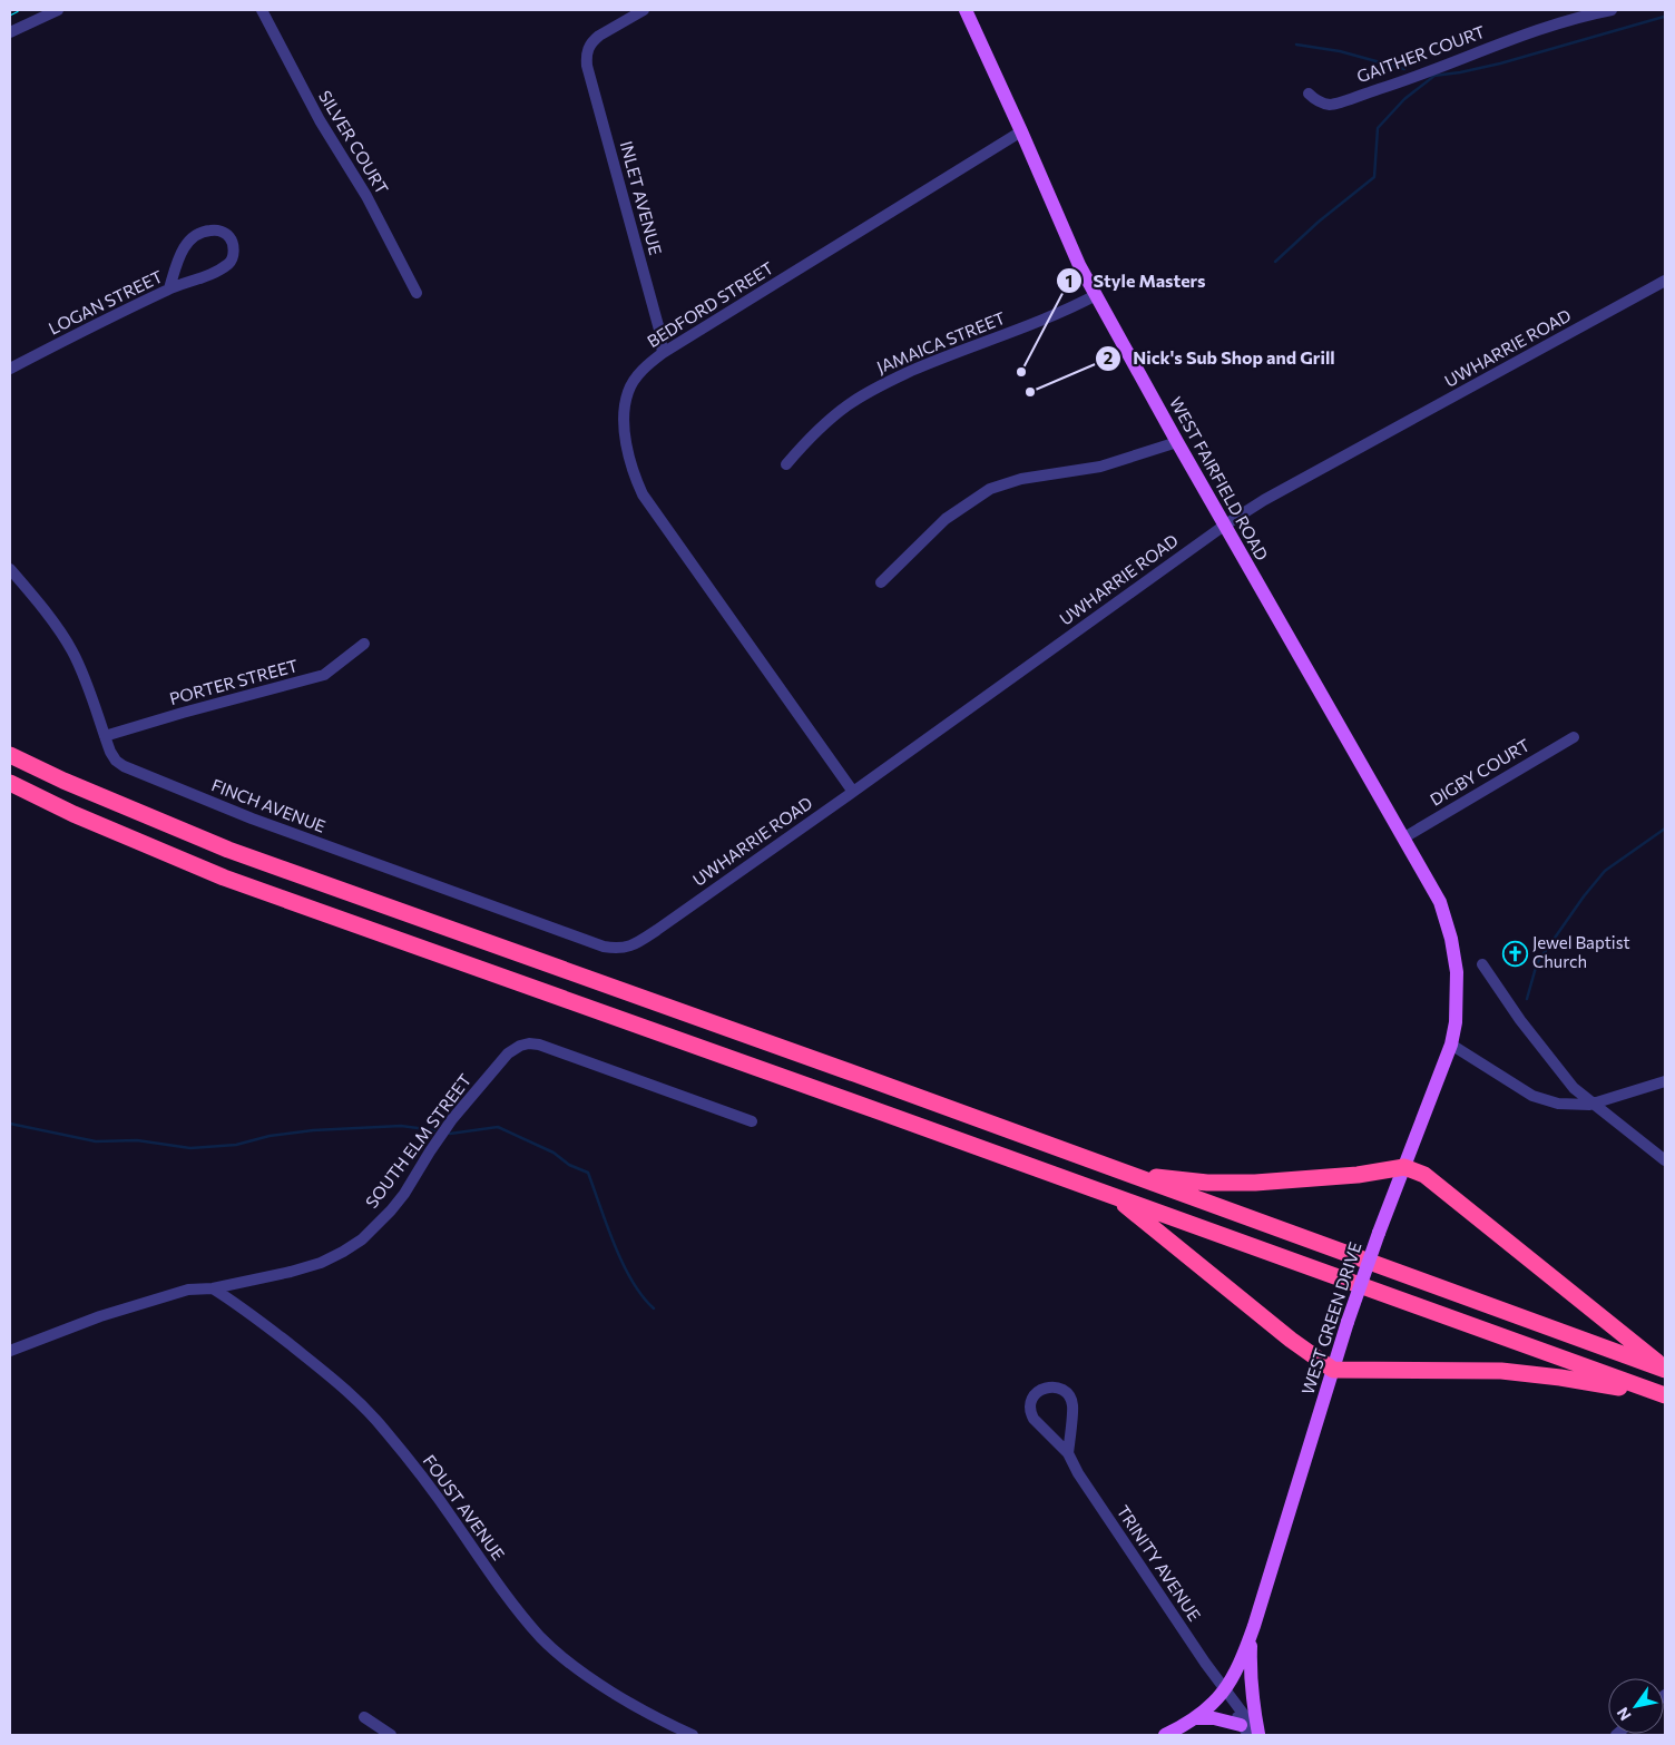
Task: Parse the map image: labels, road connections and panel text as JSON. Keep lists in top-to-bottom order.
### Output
{
  "streets": {
    "main road": ["WEST FAIRFIELD ROAD", "WEST GREEN DRIVE"],
    "street": [
      "GAITHER COURT",
      "SILVER COURT",
      "INLET AVENUE",
      "LOGAN STREET",
      "BEDFORD STREET",
      "JAMAICA STREET",
      "UWHARRIE ROAD",
      "PORTER STREET",
      "DIGBY COURT",
      "FINCH AVENUE",
      "SOUTH ELM STREET",
      "FOUST AVENUE",
      "TRINITY AVENUE"
    ]
  },
  "crossings": [
    ["INLET AVENUE", "BEDFORD STREET"],
    ["BEDFORD STREET", "UWHARRIE ROAD"],
    ["BEDFORD STREET", "WEST FAIRFIELD ROAD"],
    ["JAMAICA STREET", "WEST FAIRFIELD ROAD"],
    ["UWHARRIE ROAD", "WEST FAIRFIELD ROAD"],
    ["UWHARRIE ROAD", "FINCH AVENUE"],
    ["WEST FAIRFIELD ROAD", "DIGBY COURT"],
    ["WEST FAIRFIELD ROAD", "WEST GREEN DRIVE"],
    ["PORTER STREET", "FINCH AVENUE"],
    ["SOUTH ELM STREET", "FOUST AVENUE"],
    ["WEST GREEN DRIVE", "TRINITY AVENUE"]
  ],
  "places": {
    "other": ["Style Masters", "Nick's Sub Shop and Grill"],
    "church": ["Jewel Baptist Church"]
  },
  "north": "bottom left"
}
